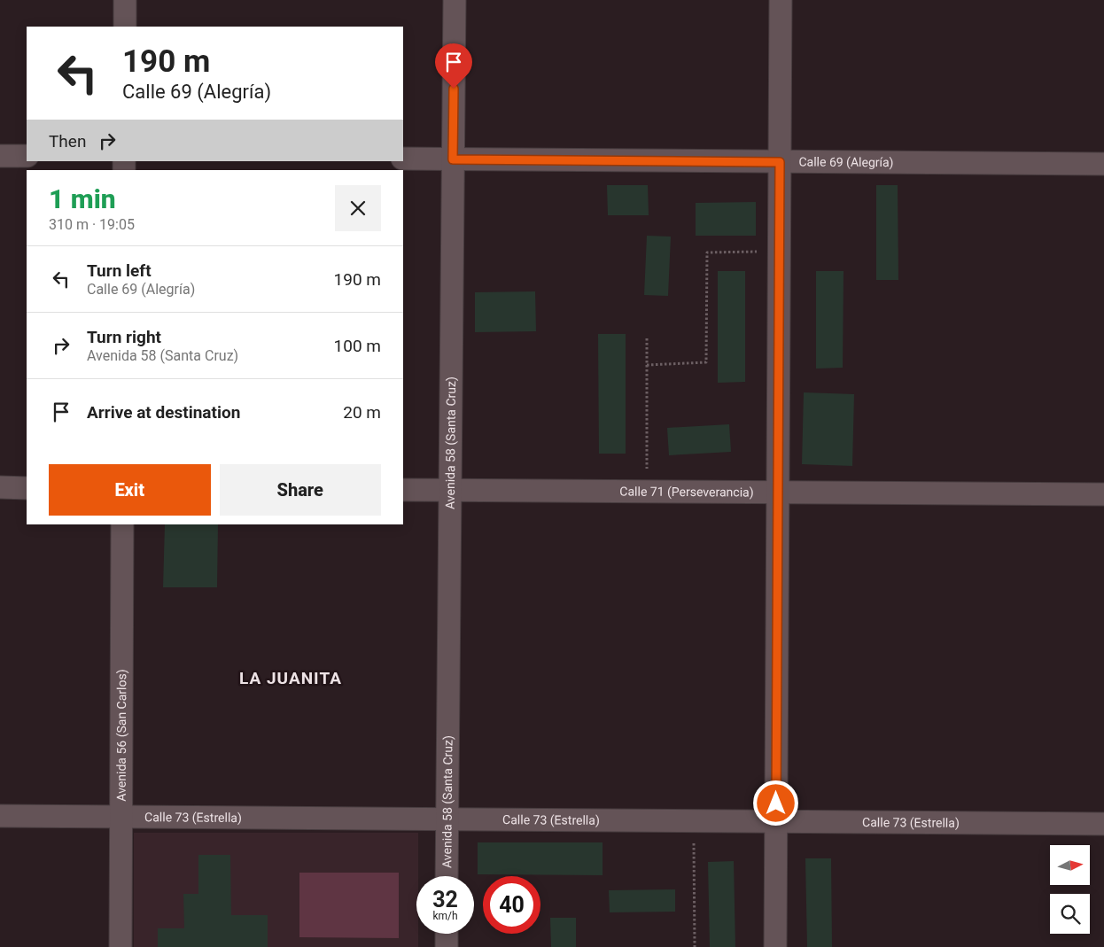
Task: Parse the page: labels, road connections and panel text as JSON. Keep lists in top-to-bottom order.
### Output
{
  "streets": {
    "street": [
      "Calle 69 (Alegría)",
      "Avenida 58 (Santa Cruz)",
      "Calle 71 (Perseverancia)",
      "Avenida 56 (San Carlos)",
      "Calle 73 (Estrella)"
    ]
  },
  "crossings": [
    ["Calle 69 (Alegría)", "Avenida 58 (Santa Cruz)"],
    ["Avenida 58 (Santa Cruz)", "Calle 71 (Perseverancia)"],
    ["Avenida 58 (Santa Cruz)", "Calle 73 (Estrella)"],
    ["Avenida 56 (San Carlos)", "Calle 73 (Estrella)"]
  ],
  "districts": ["LA JUANITA"],
  "north": "right",
  "page": {
    "turn": ["190 m", "Calle 69 (Alegría)"],
    "then": "Then",
    "heading": ["1 min", "310 m · 19:05"],
    "list": [
      {
        "name": "Turn left",
        "note": "Calle 69 (Alegría)",
        "value": "190 m"
      },
      {
        "name": "Turn right",
        "note": "Avenida 58 (Santa Cruz)",
        "value": "100 m"
      },
      {
        "name": "Arrive at destination",
        "value": "20 m"
      }
    ],
    "buttons": ["Exit", "Share"],
    "speed": "32 km/h",
    "limit": "40"
  }
}
